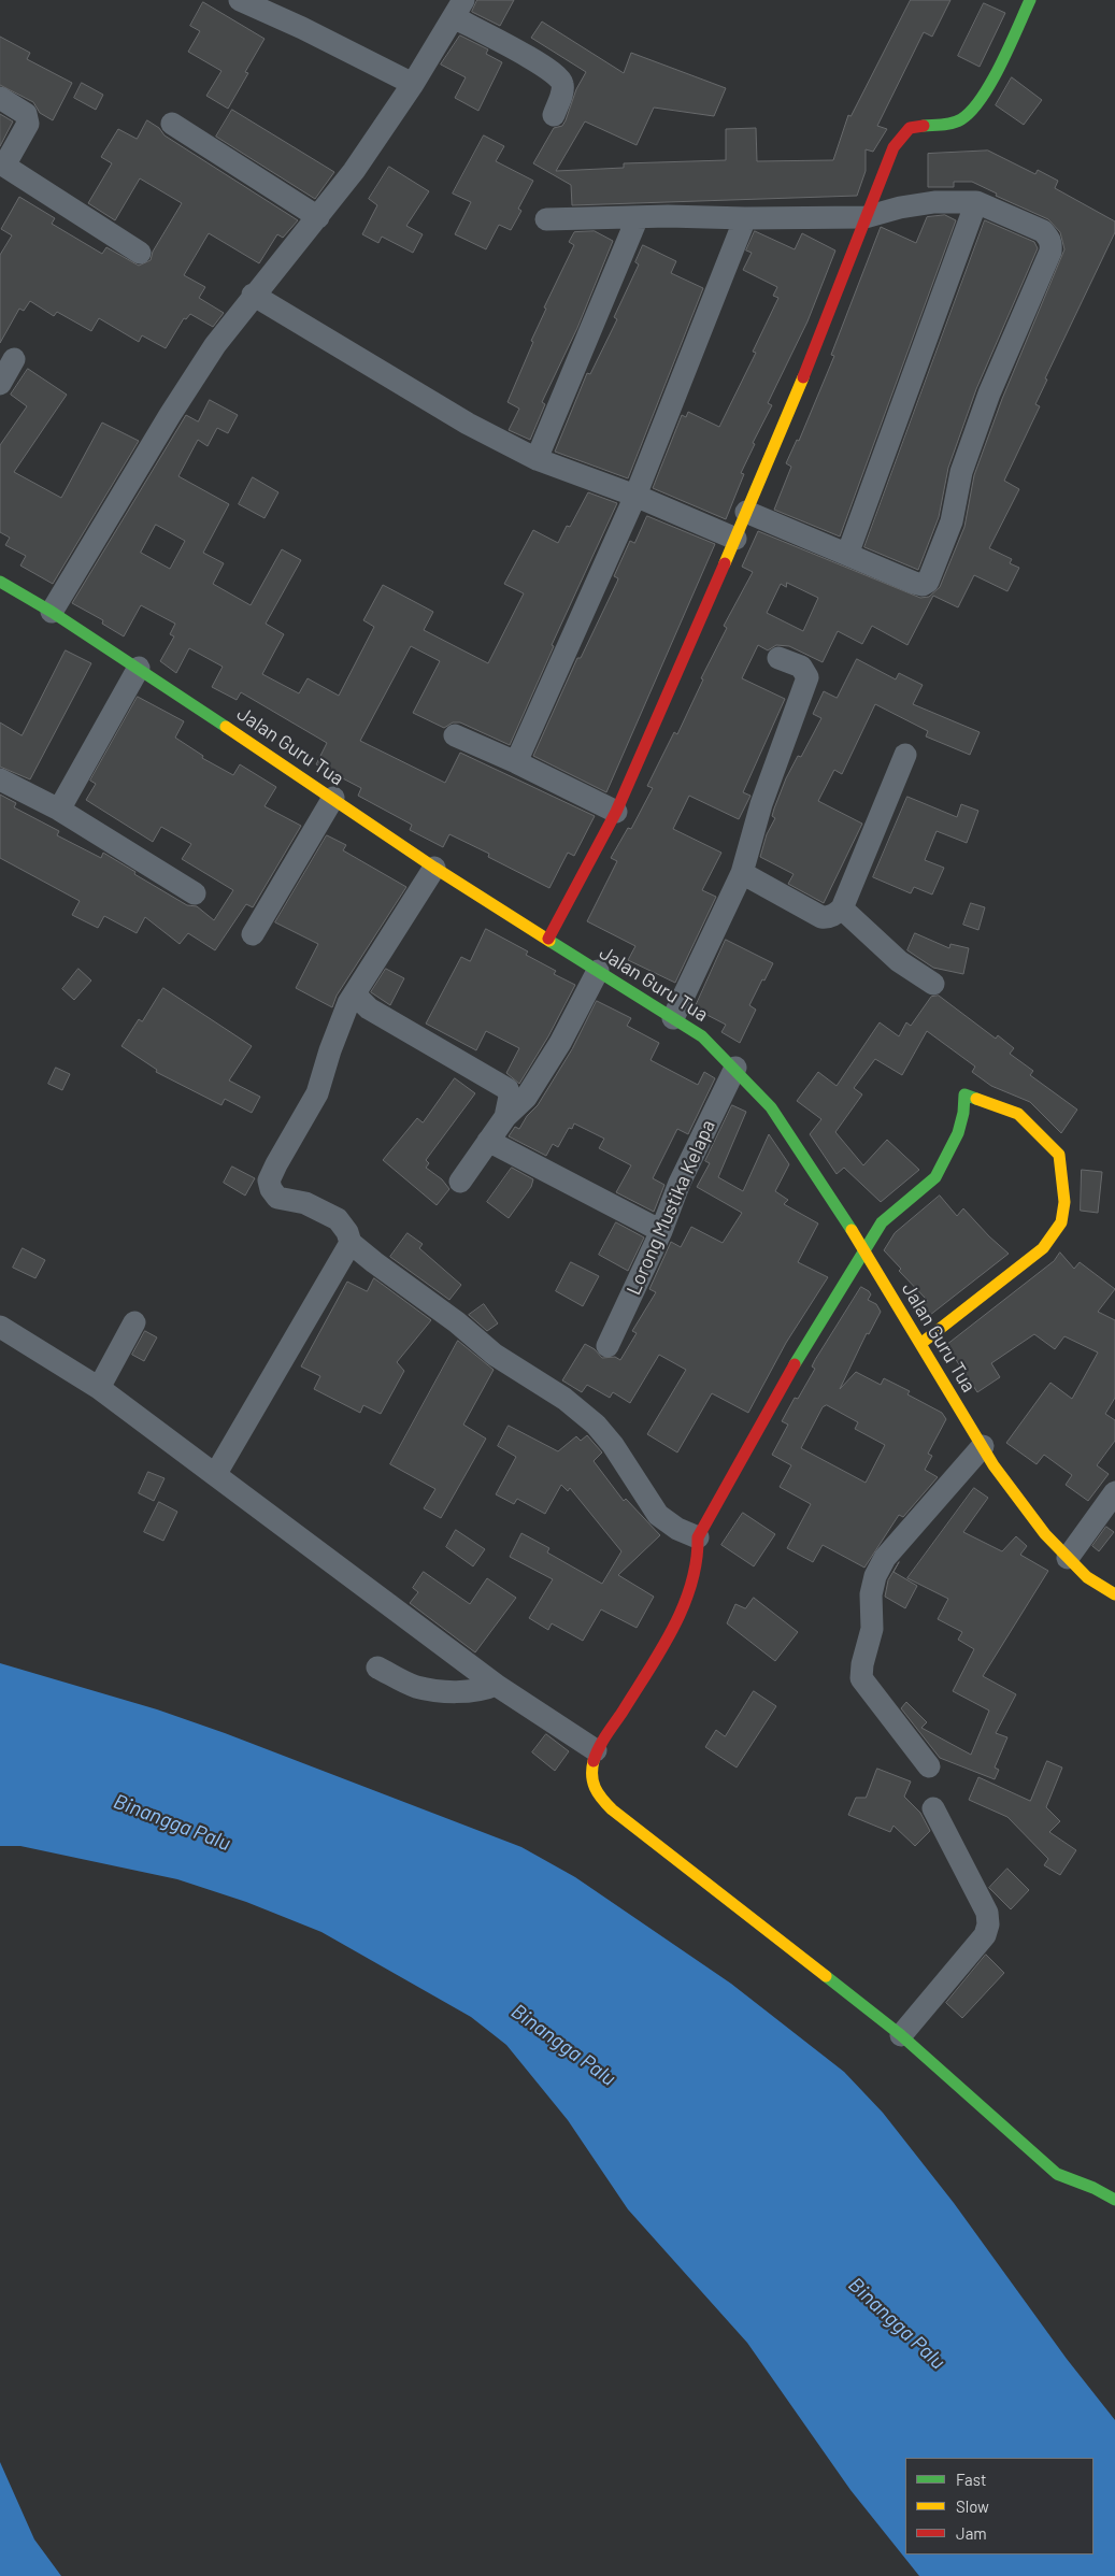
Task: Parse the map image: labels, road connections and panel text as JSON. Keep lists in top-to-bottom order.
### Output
{
  "streets": {
    "street": ["Jalan Guru Tua", "Lorong Mustika Kelapa"]
  },
  "crossings": [
    ["Jalan Guru Tua", "Lorong Mustika Kelapa"]
  ],
  "water": ["Binangga Palu"],
  "legend": ["Fast", "Slow", "Jam"]
}
